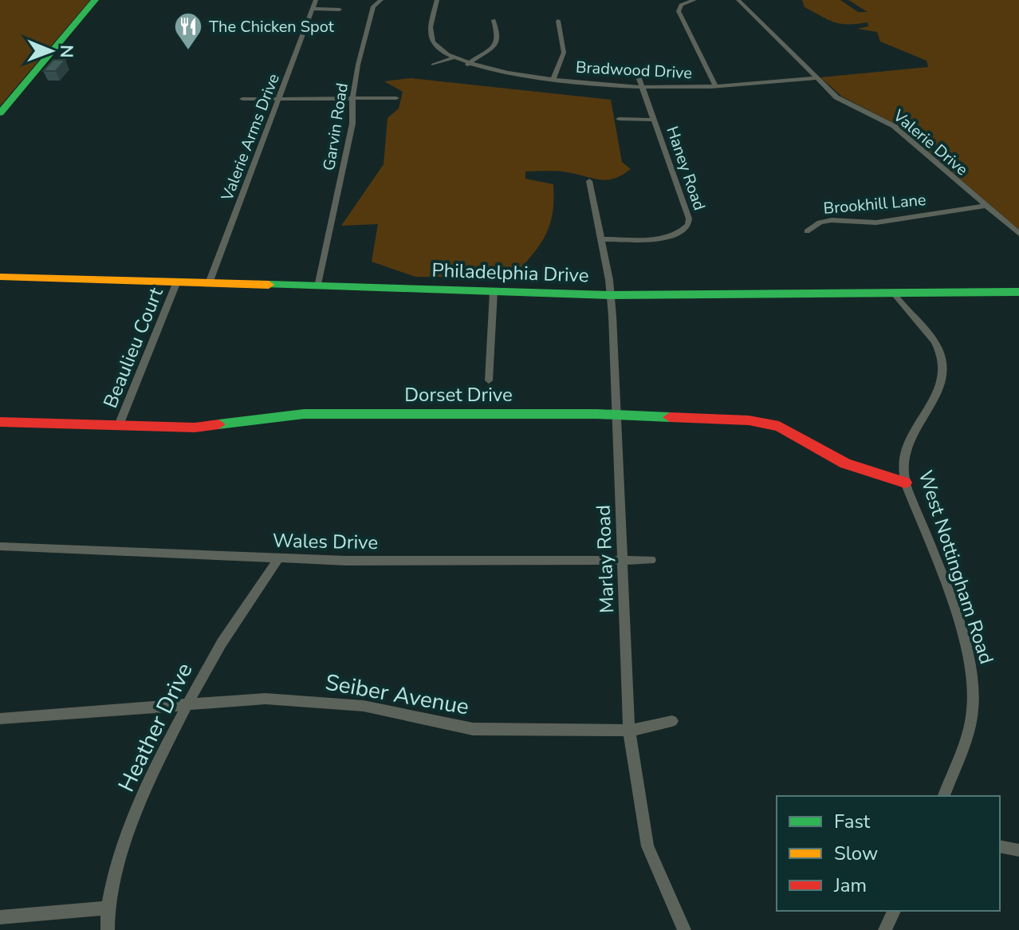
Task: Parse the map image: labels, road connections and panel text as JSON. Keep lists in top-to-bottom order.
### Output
{
  "streets": {
    "main road": ["Philadelphia Drive", "Dorset Drive"],
    "street": [
      "Bradwood Drive",
      "Garvin Road",
      "Valerie Arms Drive",
      "Valerie Drive",
      "Haney Road",
      "Brookhill Lane",
      "Beaulieu Court",
      "Wales Drive",
      "Marlay Road",
      "West Nottingham Road",
      "Seiber Avenue",
      "Heather Drive"
    ]
  },
  "crossings": [
    ["Bradwood Drive", "Valerie Drive"],
    ["Bradwood Drive", "Haney Road"],
    ["Garvin Road", "Philadelphia Drive"],
    ["Valerie Arms Drive", "Philadelphia Drive"],
    ["Valerie Drive", "Brookhill Lane"],
    ["Haney Road", "Marlay Road"],
    ["Philadelphia Drive", "Beaulieu Court"],
    ["Philadelphia Drive", "Marlay Road"],
    ["Philadelphia Drive", "West Nottingham Road"],
    ["Beaulieu Court", "Dorset Drive"],
    ["Dorset Drive", "Marlay Road"],
    ["Dorset Drive", "West Nottingham Road"],
    ["Wales Drive", "Marlay Road"],
    ["Wales Drive", "Heather Drive"],
    ["Marlay Road", "Seiber Avenue"],
    ["Seiber Avenue", "Heather Drive"]
  ],
  "places": {
    "restaurant": ["The Chicken Spot"]
  },
  "legend": ["Fast", "Slow", "Jam"],
  "north": "right"
}
